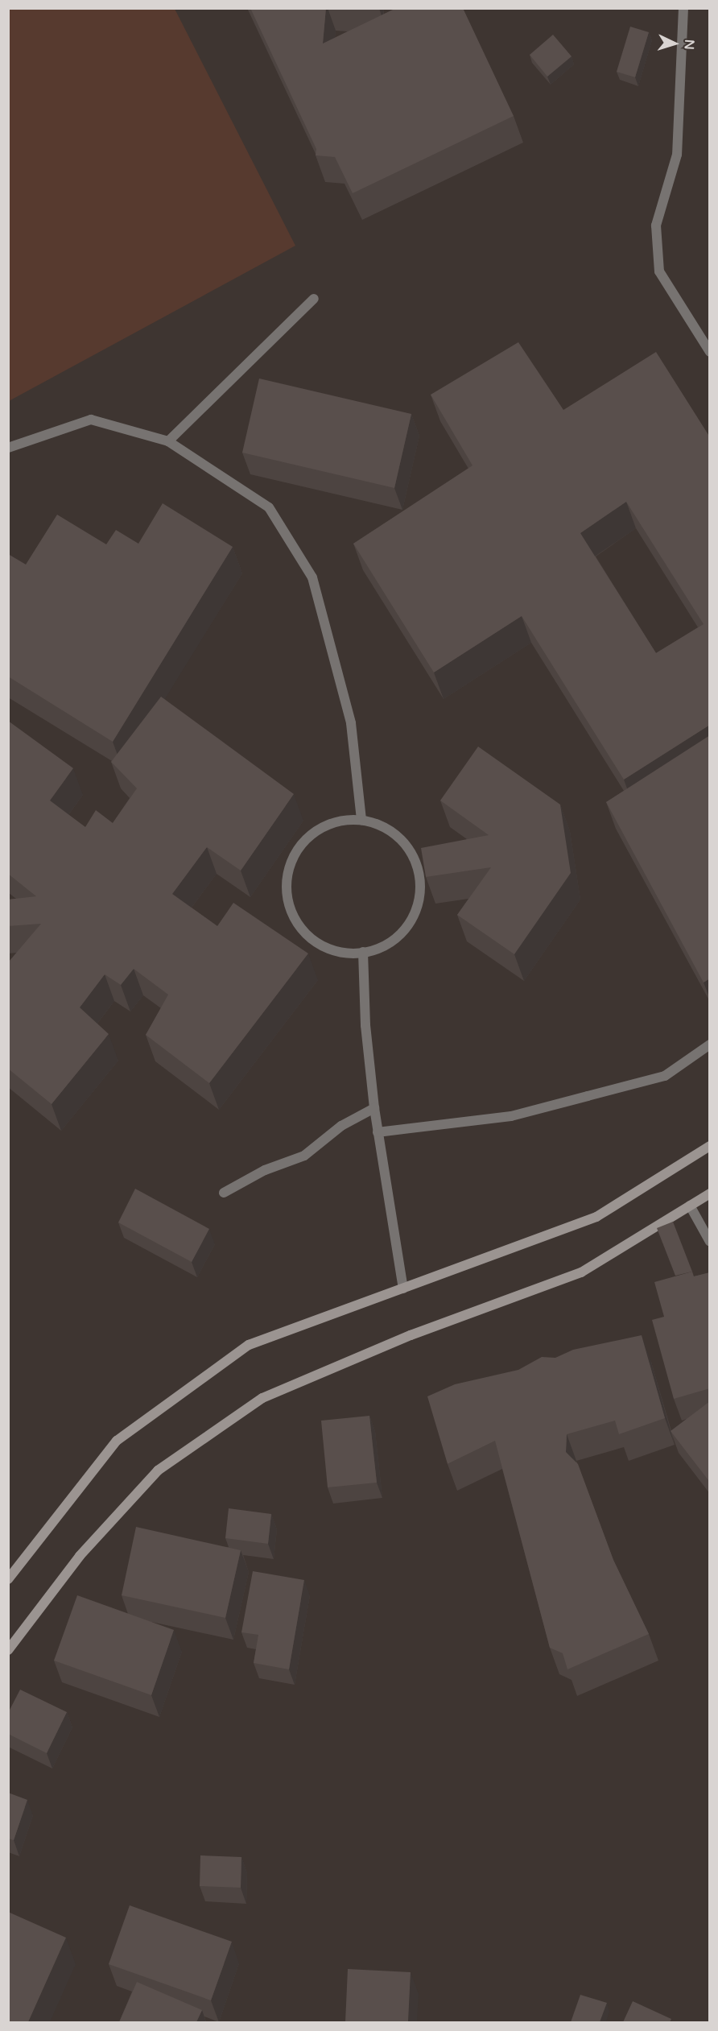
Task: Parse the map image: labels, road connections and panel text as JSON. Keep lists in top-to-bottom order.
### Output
{
  "north": "right"
}
